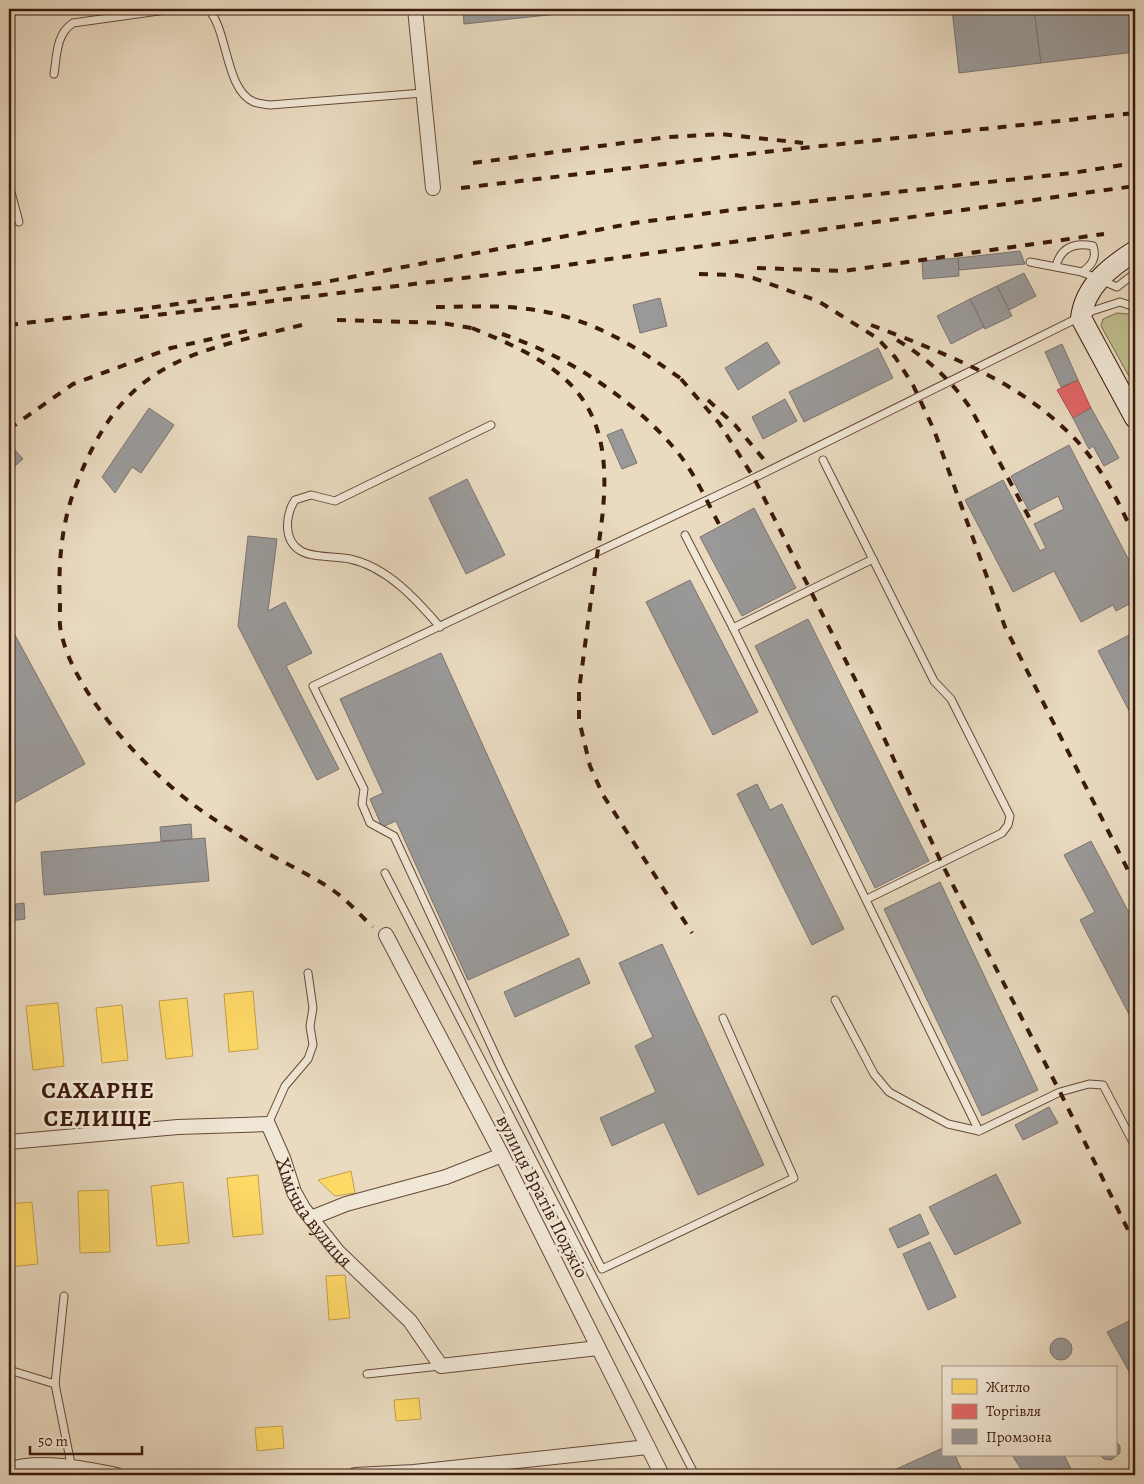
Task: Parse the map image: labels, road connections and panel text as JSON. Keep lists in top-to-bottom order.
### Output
{
  "streets": {
    "street": ["вулиця Братів Поджіо", "Хімічна вулиця"]
  },
  "districts": ["САХАРНЕ СЕЛИЩЕ"],
  "legend": ["Житло", "Торгівля", "Промзона"],
  "scale_bar": "50 m"
}
